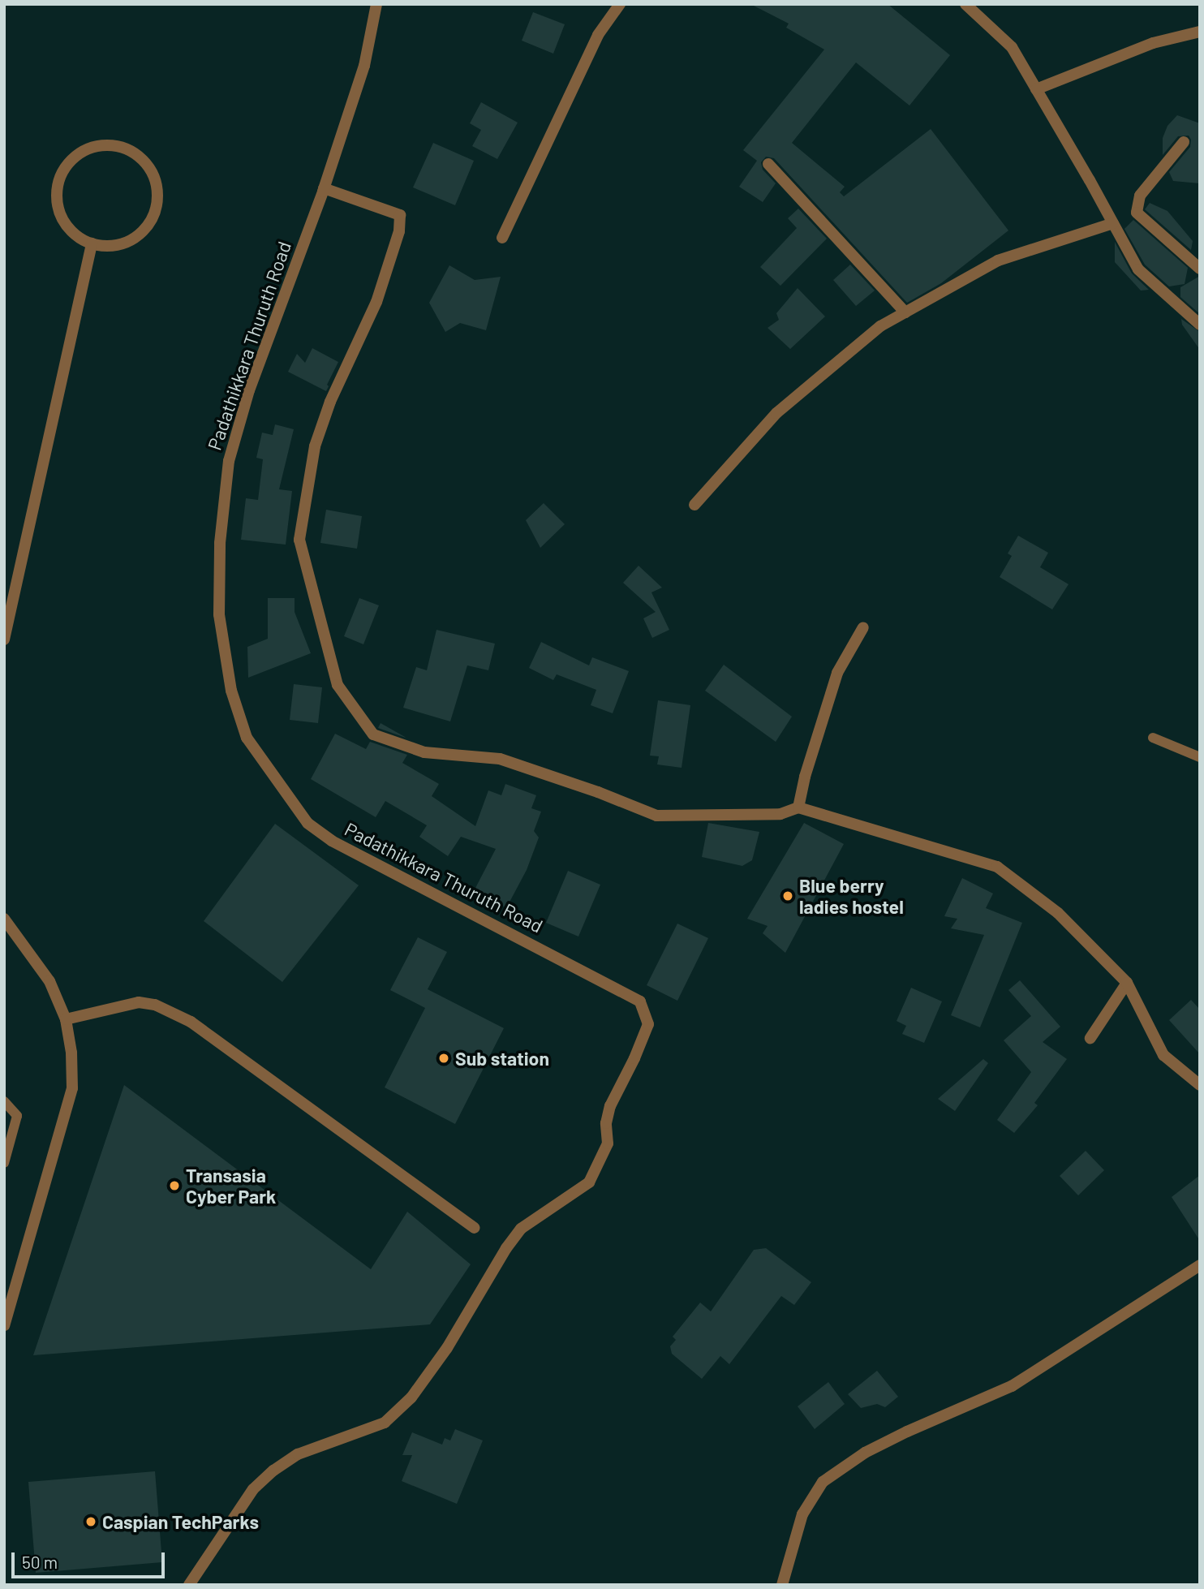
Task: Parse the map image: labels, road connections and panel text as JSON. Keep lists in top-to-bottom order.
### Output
{
  "streets": {
    "street": ["Padathikkara Thuruth Road"]
  },
  "places": [
    "Blue berry ladies hostel",
    "Sub station",
    "Transasia Cyber Park",
    "Caspian TechParks"
  ],
  "scale_bar": "50 m"
}
